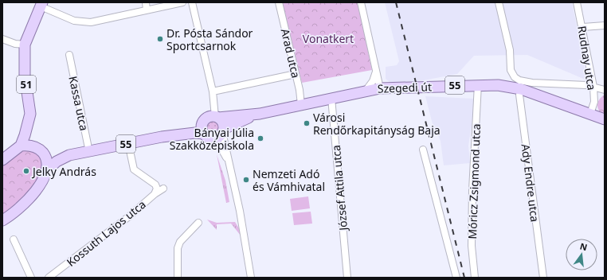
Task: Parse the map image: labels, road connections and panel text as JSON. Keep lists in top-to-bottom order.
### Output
{
  "streets": {
    "main road": ["51", "55", "Szegedi út"],
    "street": [
      "Arad utca",
      "Rudnay utca",
      "Kassa utca",
      "Móricz Zsigmond utca",
      "Ady Endre utca",
      "József Attila utca",
      "Kossuth Lajos utca"
    ]
  },
  "crossings": [
    ["Arad utca", "Szegedi út"],
    ["Rudnay utca", "Szegedi út"],
    ["55", "Szegedi út"],
    ["55", "Kassa utca"],
    ["Szegedi út", "Móricz Zsigmond utca"],
    ["Szegedi út", "Ady Endre utca"],
    ["Szegedi út", "József Attila utca"]
  ],
  "parks": ["Vonatkert"],
  "places": [
    "Dr. Pósta Sándor Sportcsarnok",
    "Városi Rendőrkapitányság Baja",
    "Bányai Júlia Szakközépiskola",
    "Jelky András",
    "Nemzeti Adó és Vámhivatal"
  ],
  "north": "top"
}
